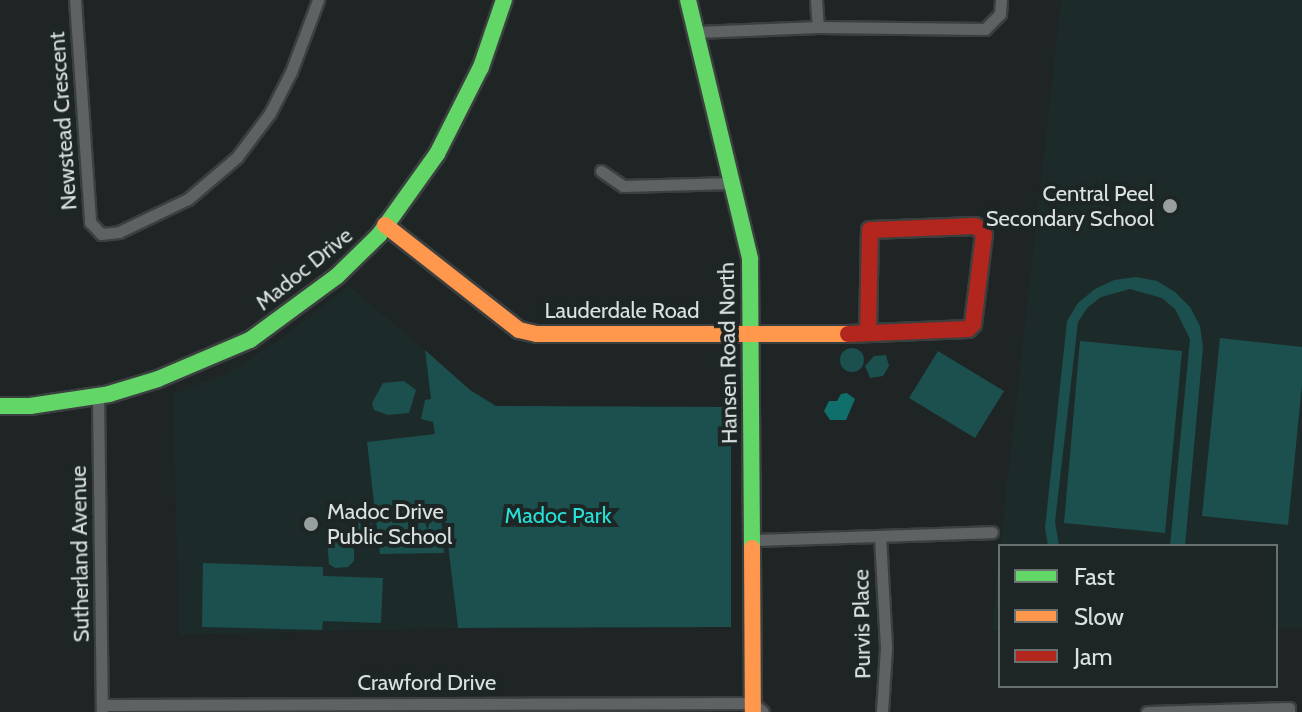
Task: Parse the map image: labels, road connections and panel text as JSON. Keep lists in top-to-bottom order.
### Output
{
  "streets": {
    "street": [
      "Newstead Crescent",
      "Madoc Drive",
      "Lauderdale Road",
      "Hansen Road North",
      "Sutherland Avenue",
      "Purvis Place",
      "Crawford Drive"
    ]
  },
  "crossings": [
    ["Madoc Drive", "Lauderdale Road"],
    ["Madoc Drive", "Sutherland Avenue"],
    ["Lauderdale Road", "Hansen Road North"],
    ["Hansen Road North", "Purvis Place"],
    ["Hansen Road North", "Crawford Drive"],
    ["Sutherland Avenue", "Crawford Drive"]
  ],
  "parks": ["Madoc Park"],
  "places": ["Central Peel Secondary School", "Madoc Drive Public School"],
  "legend": ["Fast", "Slow", "Jam"]
}
